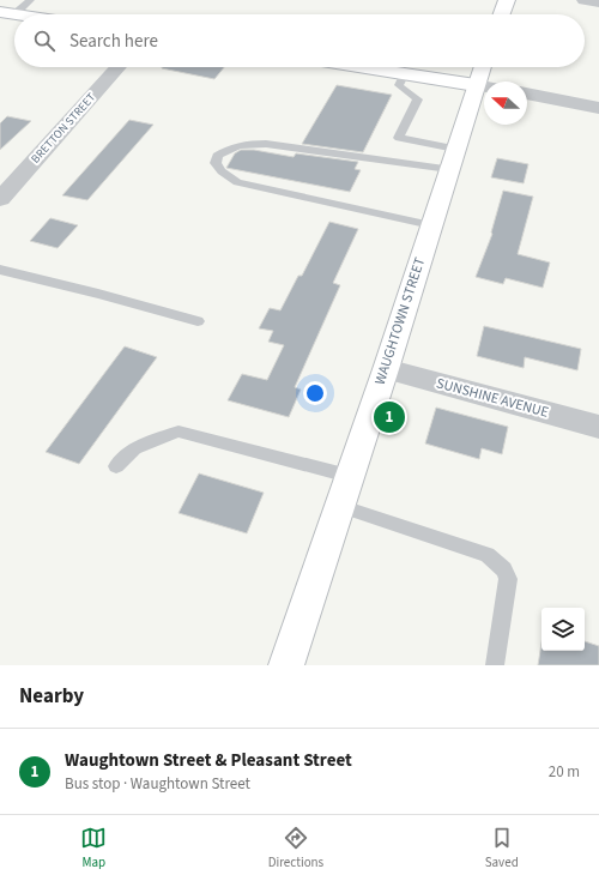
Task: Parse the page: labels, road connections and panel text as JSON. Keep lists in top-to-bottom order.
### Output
{
  "streets": {
    "main road": ["WAUGHTOWN STREET"],
    "street": ["BRETTON STREET", "SUNSHINE AVENUE"]
  },
  "crossings": [
    ["WAUGHTOWN STREET", "SUNSHINE AVENUE"]
  ],
  "north": "left",
  "page": {
    "search": "Search here",
    "pins": "1",
    "heading": "Nearby",
    "list": [
      {
        "mark": "1",
        "name": "Waughtown Street & Pleasant Street",
        "note": "Bus stop · Waughtown Street",
        "value": "20 m"
      }
    ],
    "nav": ["Map", "Directions", "Saved"]
  }
}
